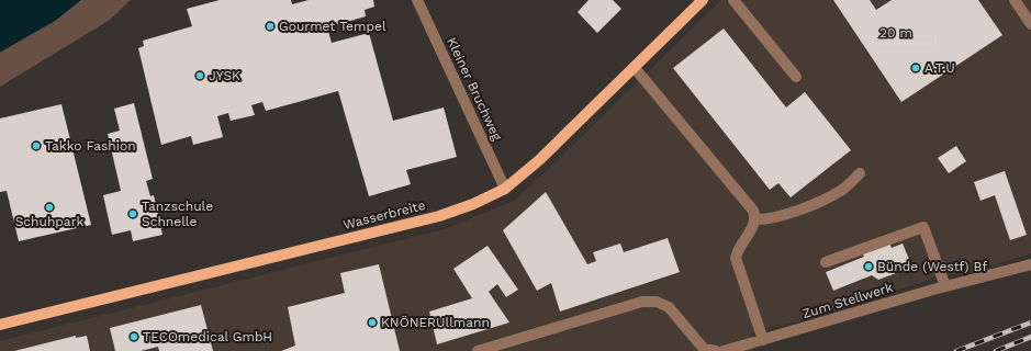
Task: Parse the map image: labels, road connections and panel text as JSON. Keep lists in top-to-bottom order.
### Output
{
  "streets": {
    "main road": ["Wasserbreite"],
    "street": ["Kleiner Bruchweg", "Zum Stellwerk"]
  },
  "crossings": [
    ["Kleiner Bruchweg", "Wasserbreite"]
  ],
  "places": [
    "Gourmet Tempel",
    "A.T.U",
    "JYSK",
    "Takko Fashion",
    "Schuhpark",
    "Tanzschule Schnelle",
    "Bünde (Westf) Bf",
    "KNÖNERUllmann",
    "TECOmedical GmbH"
  ],
  "scale_bar": "20 m"
}
